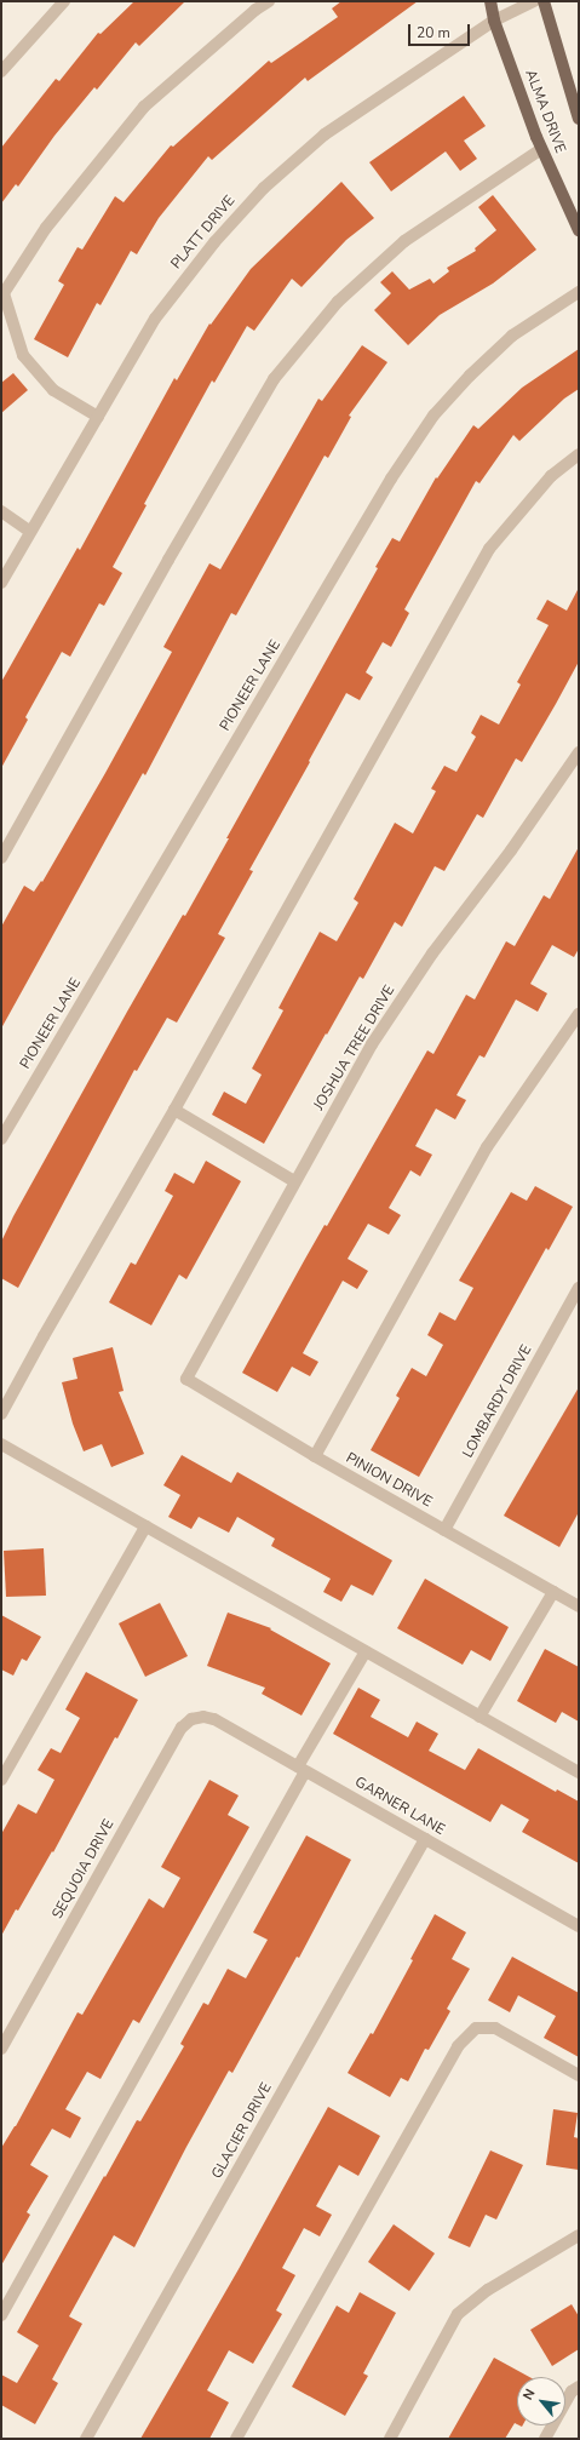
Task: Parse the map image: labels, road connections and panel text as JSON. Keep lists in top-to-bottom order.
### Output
{
  "streets": {
    "main road": ["ALMA DRIVE"],
    "street": [
      "PLATT DRIVE",
      "PIONEER LANE",
      "JOSHUA TREE DRIVE",
      "LOMBARDY DRIVE",
      "PINION DRIVE",
      "GARNER LANE",
      "SEQUOIA DRIVE",
      "GLACIER DRIVE"
    ]
  },
  "crossings": [
    ["ALMA DRIVE", "PLATT DRIVE"],
    ["JOSHUA TREE DRIVE", "PINION DRIVE"],
    ["LOMBARDY DRIVE", "PINION DRIVE"],
    ["GARNER LANE", "SEQUOIA DRIVE"],
    ["GARNER LANE", "GLACIER DRIVE"]
  ],
  "scale_bar": "20 m",
  "north": "top left"
}
